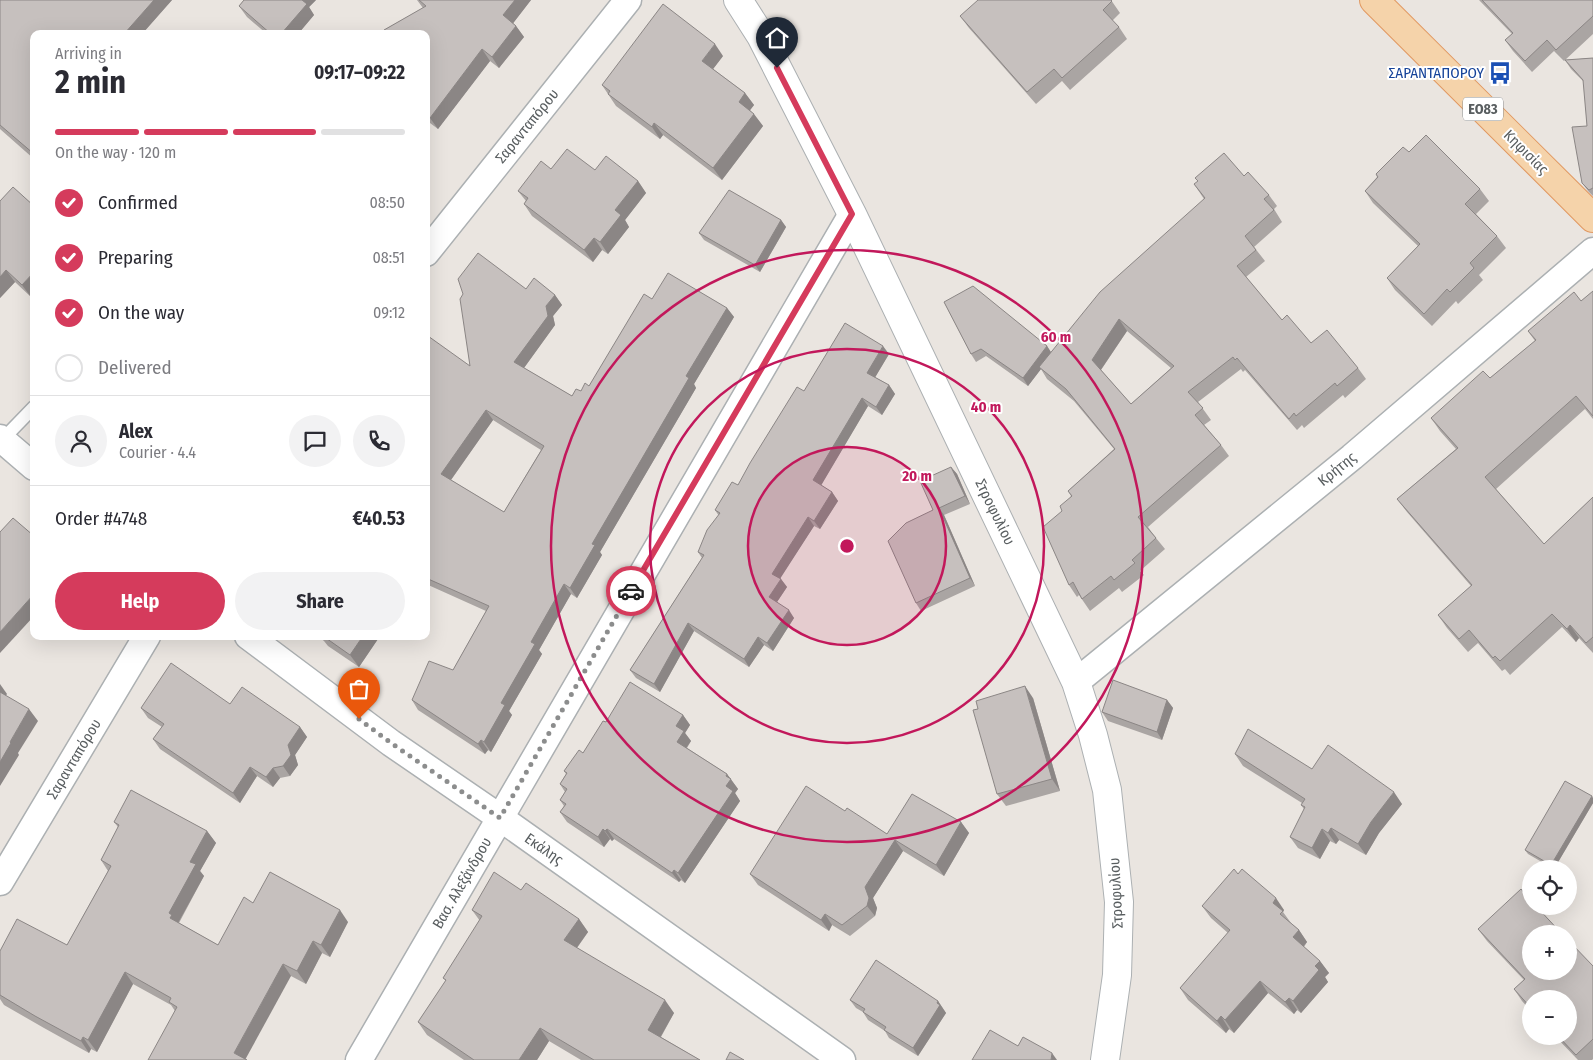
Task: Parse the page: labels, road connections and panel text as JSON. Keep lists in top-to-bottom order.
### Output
{
  "streets": {
    "main road": ["ΕΟ83", "Κηφισίας"],
    "street": [
      "Σαρανταπόρου",
      "Κρήτης",
      "Στροφυλίου",
      "Εκάλης",
      "Βασ. Αλεξάνδρου"
    ]
  },
  "crossings": [
    ["Κρήτης", "Στροφυλίου"],
    ["Στροφυλίου", "Βασ. Αλεξάνδρου"],
    ["Εκάλης", "Βασ. Αλεξάνδρου"]
  ],
  "places": {
    "bus stop": ["ΣΑΡΑΝΤΑΠΟΡΟΥ"]
  },
  "page": {
    "heading": ["2 min", "Arriving in", "09:17–09:22"],
    "panel": [
      "Alex",
      "Courier · 4.4",
      "Order #4748",
      "€40.53"
    ],
    "bar": "On the way · 120 m",
    "list": [
      ["Confirmed", "08:50"],
      ["Preparing", "08:51"],
      ["On the way", "09:12"],
      "Delivered"
    ],
    "buttons": ["Help", "Share"],
    "map_buttons": ["+", "−"]
  },
  "rings": ["60 m", "40 m", "20 m"]
}
